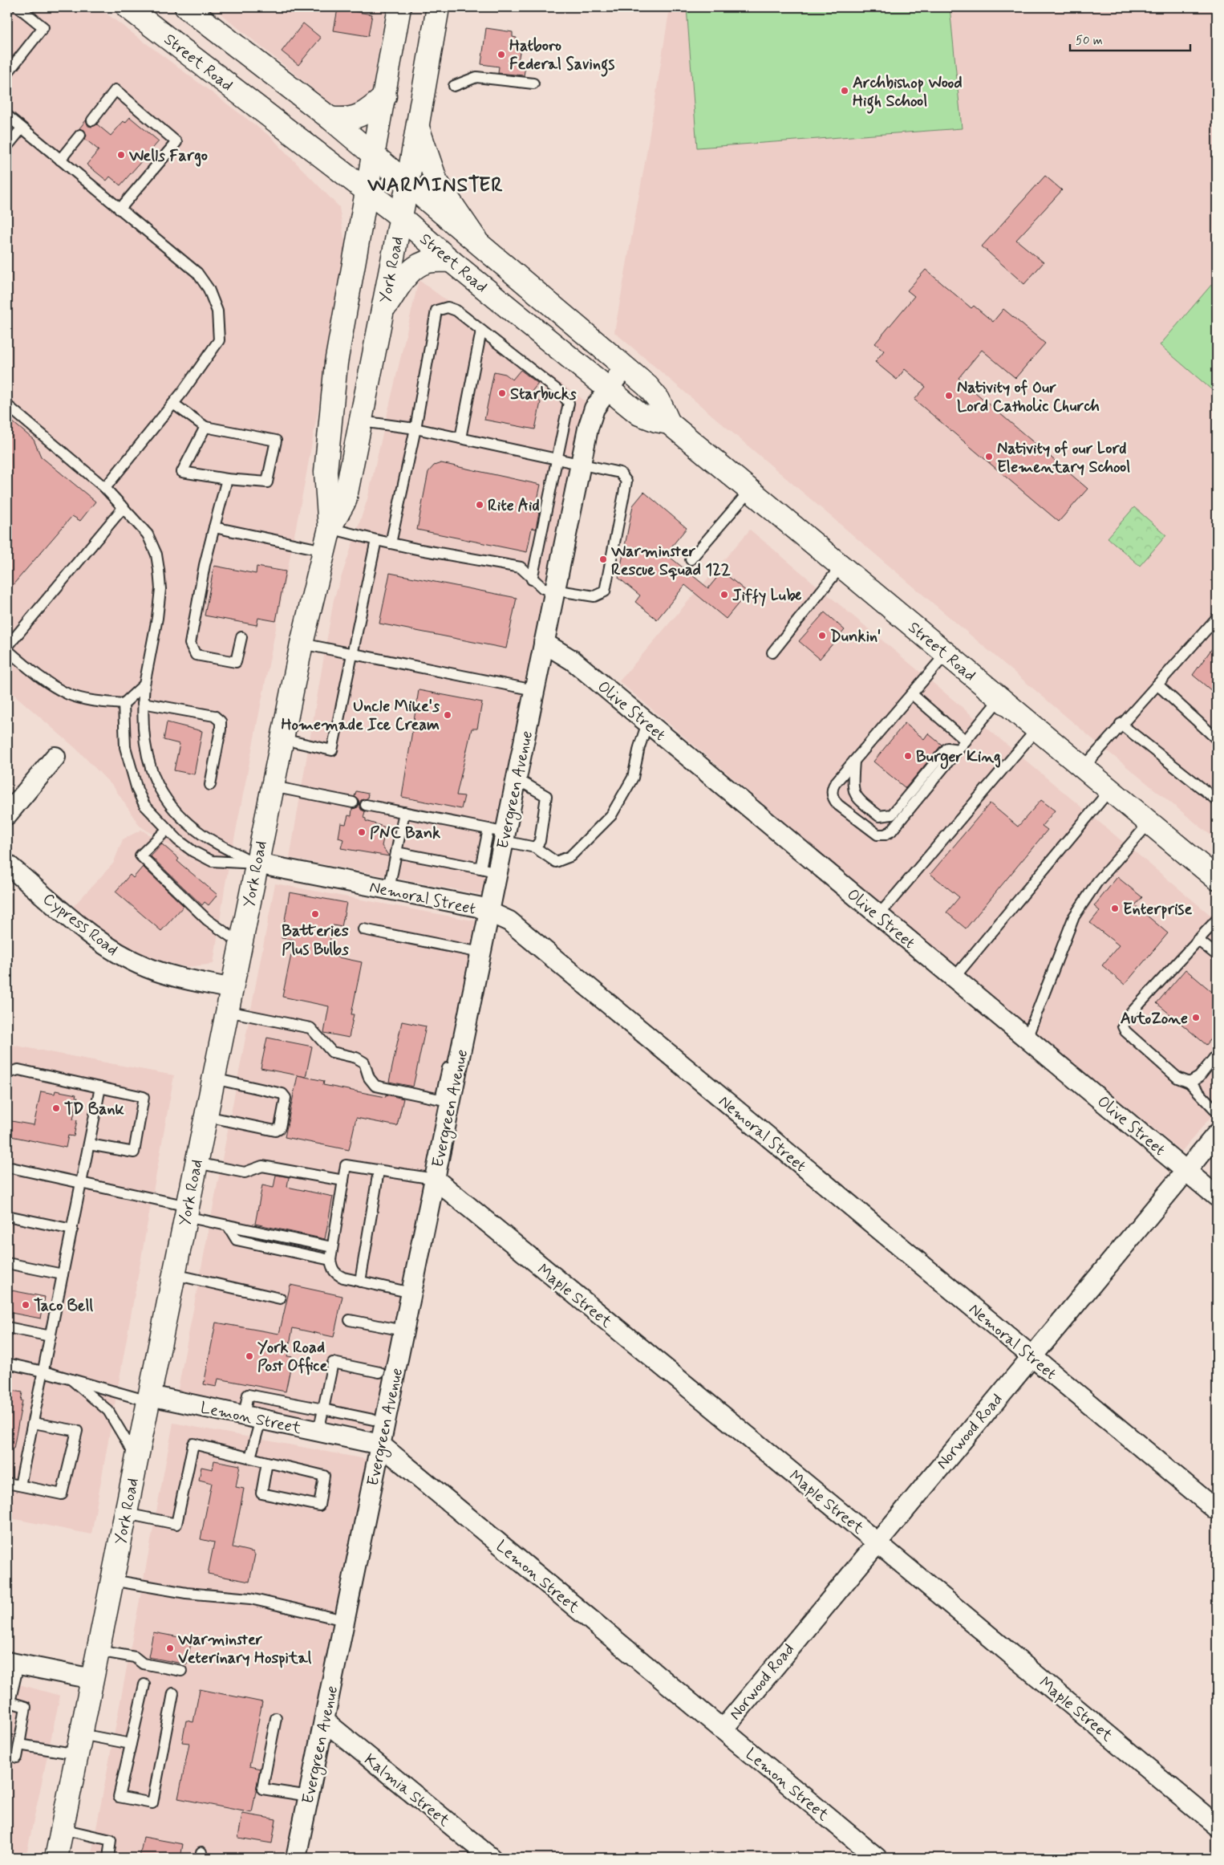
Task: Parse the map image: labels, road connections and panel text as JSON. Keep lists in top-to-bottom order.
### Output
{
  "streets": {
    "main road": ["Street Road", "York Road"],
    "street": [
      "Olive Street",
      "Evergreen Avenue",
      "Nemoral Street",
      "Cypress Road",
      "Maple Street",
      "Lemon Street",
      "Norwood Road",
      "Kalmia Street"
    ]
  },
  "crossings": [
    ["Street Road", "York Road"],
    ["Street Road", "Evergreen Avenue"],
    ["York Road", "Nemoral Street"],
    ["York Road", "Cypress Road"],
    ["York Road", "Lemon Street"],
    ["Olive Street", "Evergreen Avenue"],
    ["Olive Street", "Norwood Road"],
    ["Evergreen Avenue", "Nemoral Street"],
    ["Evergreen Avenue", "Maple Street"],
    ["Evergreen Avenue", "Lemon Street"],
    ["Evergreen Avenue", "Kalmia Street"],
    ["Nemoral Street", "Norwood Road"],
    ["Maple Street", "Norwood Road"],
    ["Lemon Street", "Norwood Road"]
  ],
  "districts": ["WARMINSTER"],
  "places": [
    "Hatboro Federal Savings",
    "Archbishop Wood High School",
    "Wells Fargo",
    "Starbucks",
    "Nativity of Our Lord Catholic Church",
    "Nativity of our Lord Elementary School",
    "Rite Aid",
    "Warminster Rescue Squad 122",
    "Jiffy Lube",
    "Dunkin'",
    "Uncle Mike's Homemade Ice Cream",
    "Burger King",
    "PNC Bank",
    "Enterprise",
    "Batteries Plus Bulbs",
    "AutoZone",
    "TD Bank",
    "Taco Bell",
    "York Road Post Office",
    "Warminster Veterinary Hospital"
  ],
  "scale_bar": "50 m"
}
